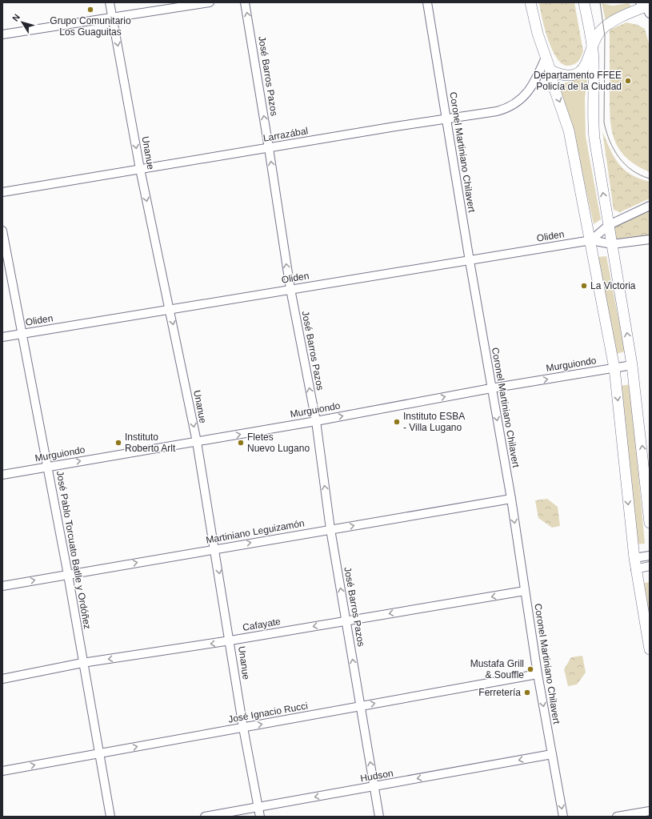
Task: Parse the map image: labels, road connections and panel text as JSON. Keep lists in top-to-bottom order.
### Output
{
  "streets": {
    "street": [
      "José Barros Pazos",
      "Larrazábal",
      "Coronel Martiniano Chilavert",
      "Unanue",
      "Oliden",
      "Murguiondo",
      "Martiniano Leguizamón",
      "José Pablo Torcuato Batlle y Ordóñez",
      "Cafayate",
      "José Ignacio Rucci",
      "Hudson"
    ]
  },
  "crossings": [
    ["José Barros Pazos", "Larrazábal"],
    ["José Barros Pazos", "Oliden"],
    ["José Barros Pazos", "Murguiondo"],
    ["José Barros Pazos", "Martiniano Leguizamón"],
    ["José Barros Pazos", "Cafayate"],
    ["José Barros Pazos", "José Ignacio Rucci"],
    ["José Barros Pazos", "Hudson"],
    ["Larrazábal", "Coronel Martiniano Chilavert"],
    ["Larrazábal", "Unanue"],
    ["Coronel Martiniano Chilavert", "Oliden"],
    ["Coronel Martiniano Chilavert", "Murguiondo"],
    ["Coronel Martiniano Chilavert", "Martiniano Leguizamón"],
    ["Coronel Martiniano Chilavert", "Cafayate"],
    ["Coronel Martiniano Chilavert", "José Ignacio Rucci"],
    ["Coronel Martiniano Chilavert", "Hudson"],
    ["Unanue", "Oliden"],
    ["Unanue", "Murguiondo"],
    ["Unanue", "Martiniano Leguizamón"],
    ["Unanue", "Cafayate"],
    ["Unanue", "José Ignacio Rucci"],
    ["Unanue", "Hudson"],
    ["Oliden", "José Pablo Torcuato Batlle y Ordóñez"],
    ["Murguiondo", "José Pablo Torcuato Batlle y Ordóñez"],
    ["Martiniano Leguizamón", "José Pablo Torcuato Batlle y Ordóñez"],
    ["José Pablo Torcuato Batlle y Ordóñez", "Cafayate"],
    ["José Pablo Torcuato Batlle y Ordóñez", "José Ignacio Rucci"]
  ],
  "one_way": [
    "José Barros Pazos",
    "Coronel Martiniano Chilavert",
    "Unanue",
    "Murguiondo",
    "Martiniano Leguizamón",
    "Cafayate",
    "José Ignacio Rucci",
    "Hudson"
  ],
  "places": [
    "Grupo Comunitario Los Guaguitas",
    "Departamento FFEE Policía de la Ciudad",
    "La Victoria",
    "Instituto ESBA - Villa Lugano",
    "Instituto Roberto Arlt",
    "Fletes Nuevo Lugano",
    "Mustafa Grill & Souffle",
    "Ferretería"
  ],
  "north": "top left"
}
